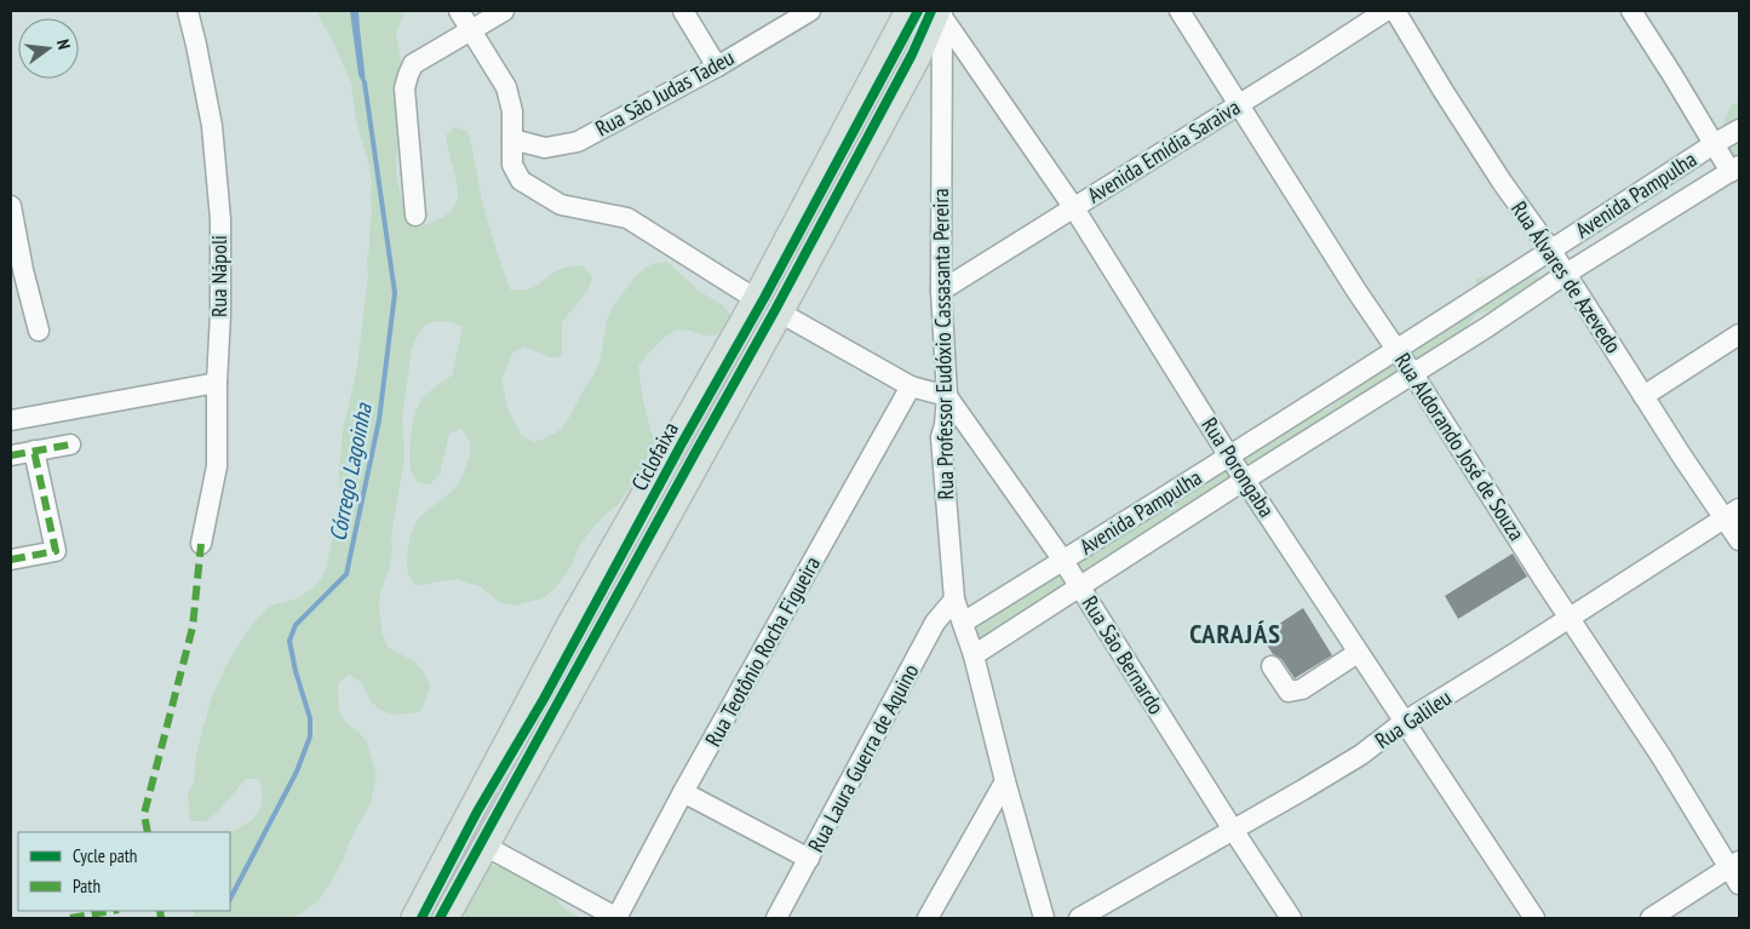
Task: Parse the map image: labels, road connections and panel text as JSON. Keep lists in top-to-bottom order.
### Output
{
  "streets": {
    "street": [
      "Rua São Judas Tadeu",
      "Avenida Emídia Saraiva",
      "Avenida Pampulha",
      "Rua Nápoli",
      "Rua Álvares de Azevedo",
      "Rua Professor Eudóxio Cassasanta Pereira",
      "Rua Aldorando José de Souza",
      "Rua Porongaba",
      "Rua Teotônio Rocha Figueira",
      "Rua São Bernardo",
      "Rua Galileu",
      "Rua Laura Guerra de Aquino"
    ],
    "cycle path": ["Ciclofaixa"]
  },
  "crossings": [
    ["Avenida Emídia Saraiva", "Rua Professor Eudóxio Cassasanta Pereira"],
    ["Avenida Emídia Saraiva", "Rua Aldorando José de Souza"],
    ["Avenida Emídia Saraiva", "Rua Porongaba"],
    ["Avenida Pampulha", "Rua Álvares de Azevedo"],
    ["Avenida Pampulha", "Rua Professor Eudóxio Cassasanta Pereira"],
    ["Avenida Pampulha", "Rua Aldorando José de Souza"],
    ["Avenida Pampulha", "Rua Porongaba"],
    ["Avenida Pampulha", "Rua São Bernardo"],
    ["Rua Álvares de Azevedo", "Rua Galileu"],
    ["Rua Professor Eudóxio Cassasanta Pereira", "Rua Porongaba"],
    ["Rua Professor Eudóxio Cassasanta Pereira", "Rua São Bernardo"],
    ["Rua Professor Eudóxio Cassasanta Pereira", "Rua Laura Guerra de Aquino"],
    ["Rua Aldorando José de Souza", "Rua Galileu"],
    ["Rua Porongaba", "Rua Galileu"],
    ["Rua São Bernardo", "Rua Galileu"]
  ],
  "districts": ["CARAJÁS"],
  "water": ["Córrego Lagoinha"],
  "legend": ["Cycle path", "Path"],
  "north": "right"
}
